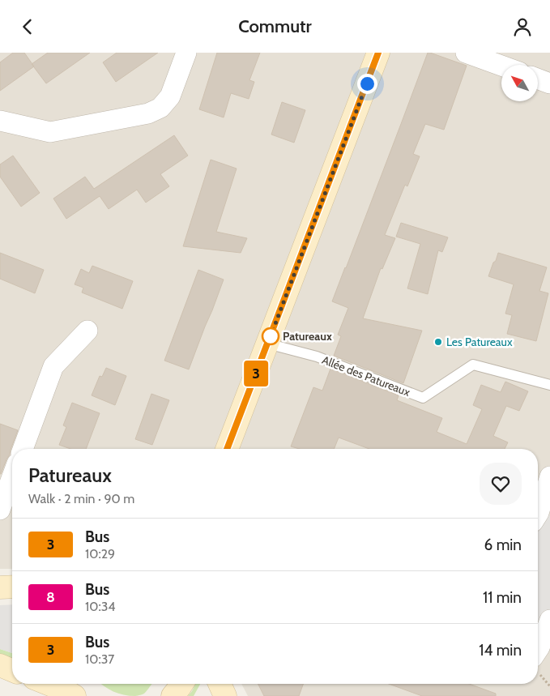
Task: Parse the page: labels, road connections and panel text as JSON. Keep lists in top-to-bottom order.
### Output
{
  "streets": {
    "lane": ["Allée des Patureaux"]
  },
  "places": ["Patureaux", "Les Patureaux"],
  "lines": ["bus line 3"],
  "north": "top left",
  "page": {
    "header": "Commutr",
    "on_map": "3",
    "heading": ["Patureaux", "Walk · 2 min · 90 m"],
    "list": [
      {
        "mark": "3",
        "name": "Bus",
        "note": "10:29",
        "value": "6 min"
      },
      {
        "mark": "8",
        "name": "Bus",
        "note": "10:34",
        "value": "11 min"
      },
      {
        "mark": "3",
        "name": "Bus",
        "note": "10:37",
        "value": "14 min"
      }
    ]
  }
}
